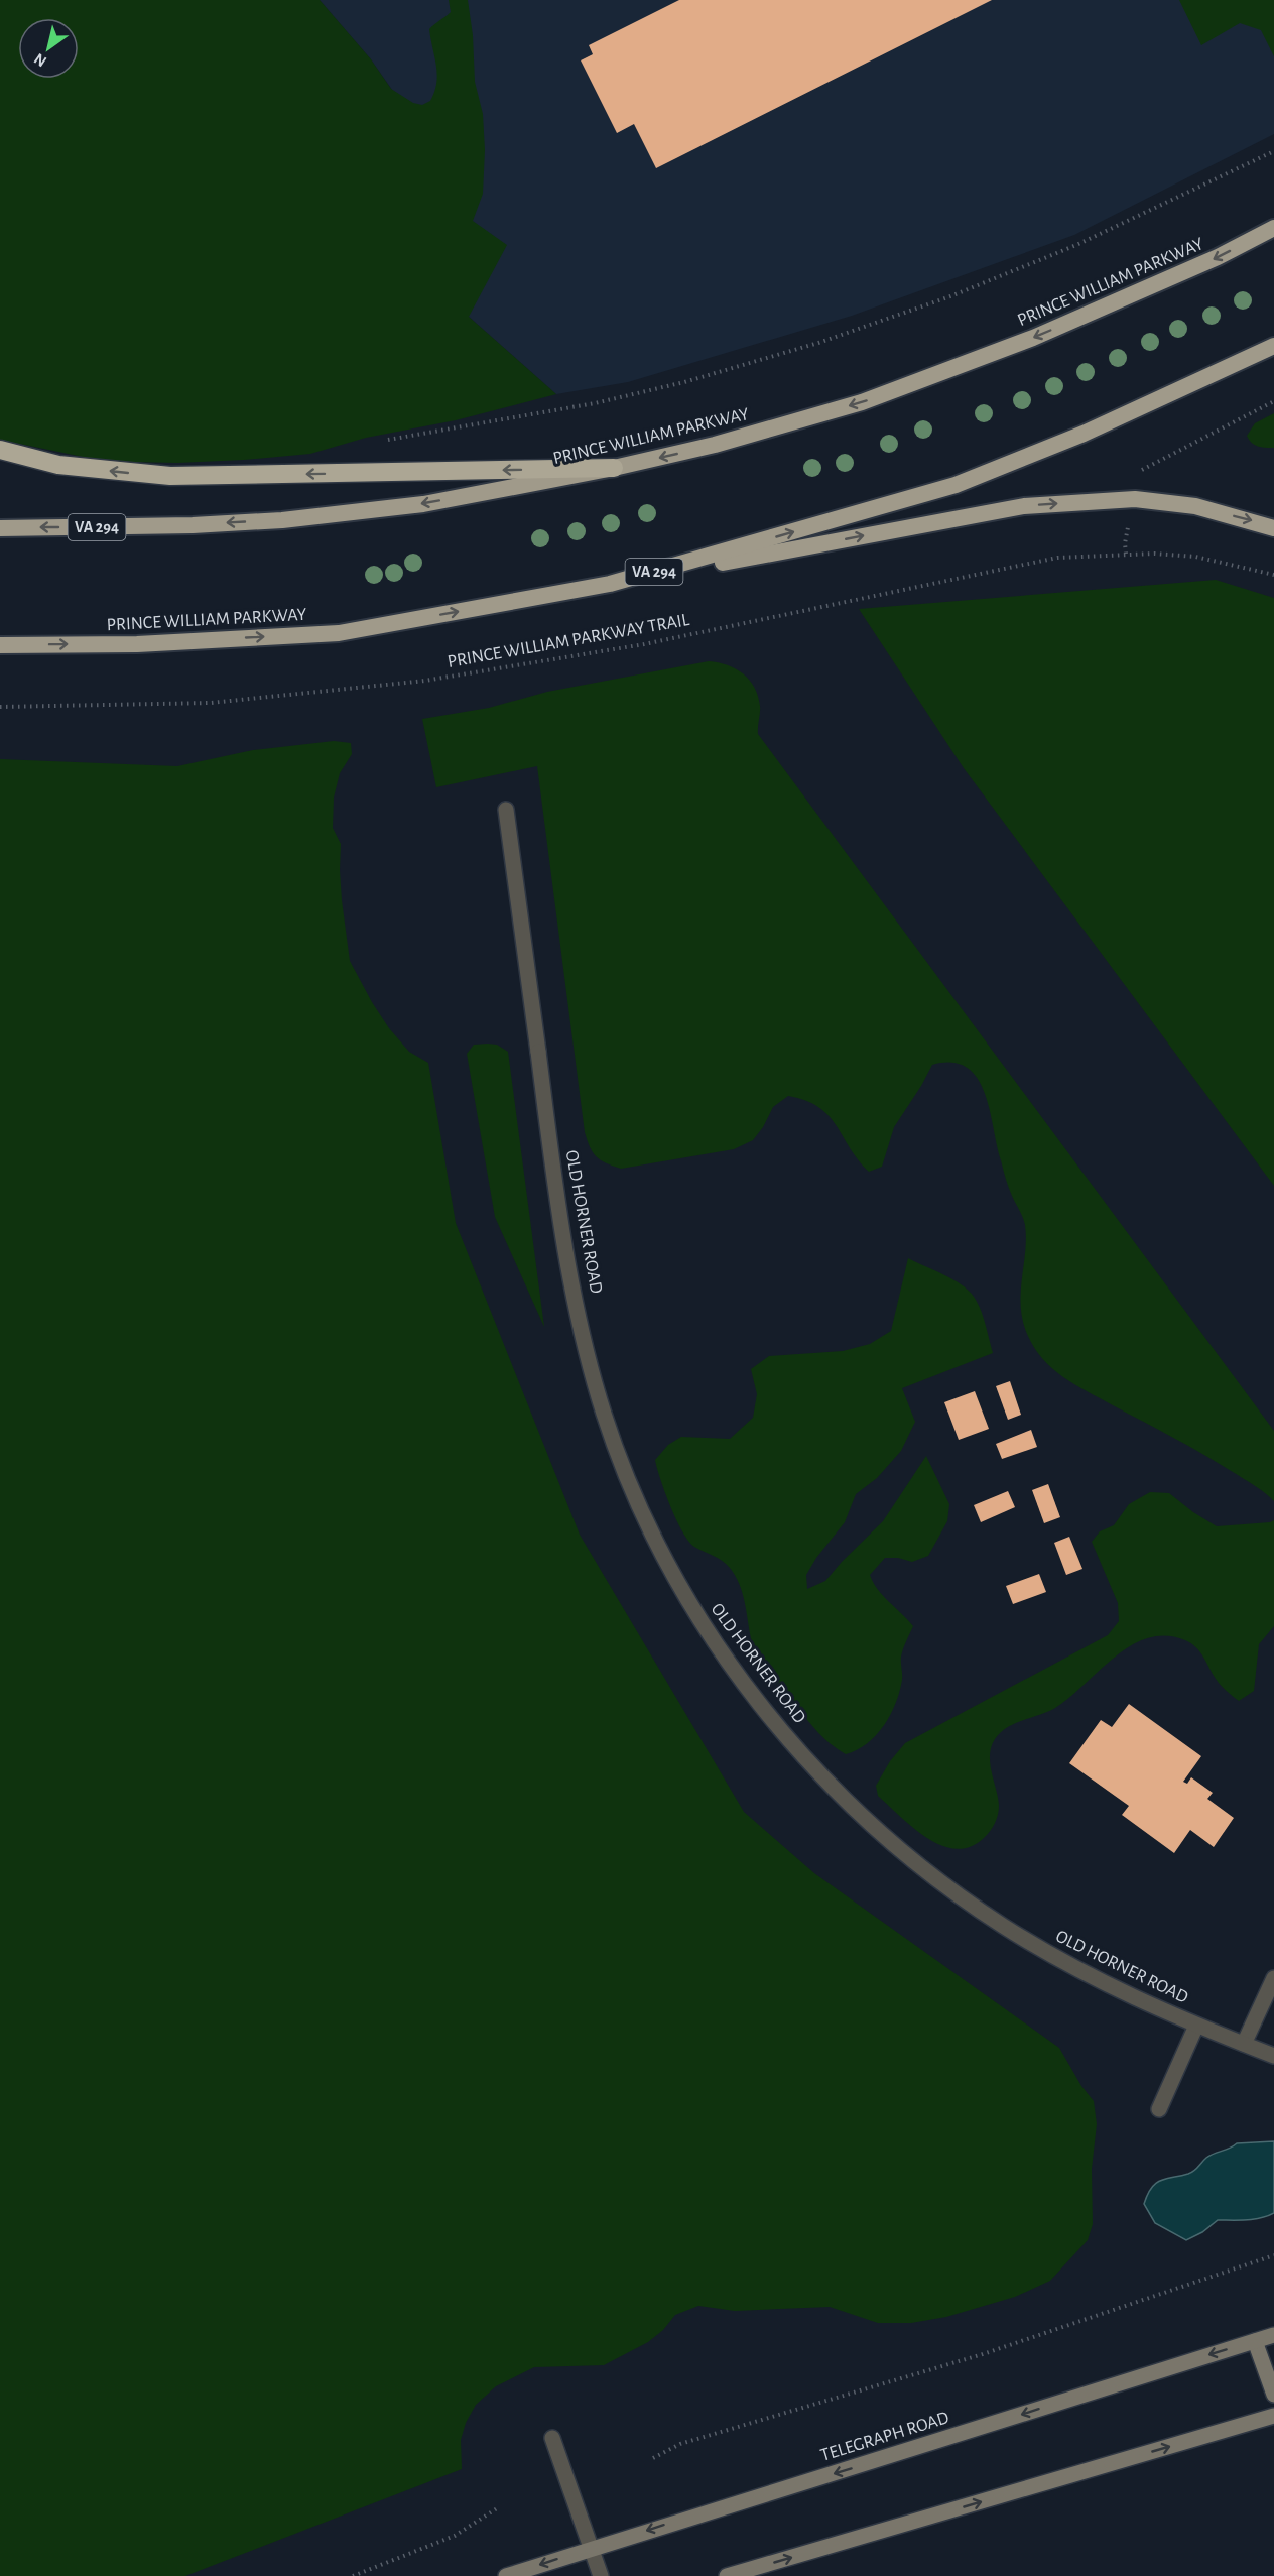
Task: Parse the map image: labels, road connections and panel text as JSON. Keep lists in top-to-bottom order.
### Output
{
  "streets": {
    "highway": ["PRINCE WILLIAM PARKWAY", "VA 294"],
    "main road": ["TELEGRAPH ROAD"],
    "street": ["OLD HORNER ROAD"],
    "path": ["PRINCE WILLIAM PARKWAY TRAIL"]
  },
  "north": "bottom left"
}
